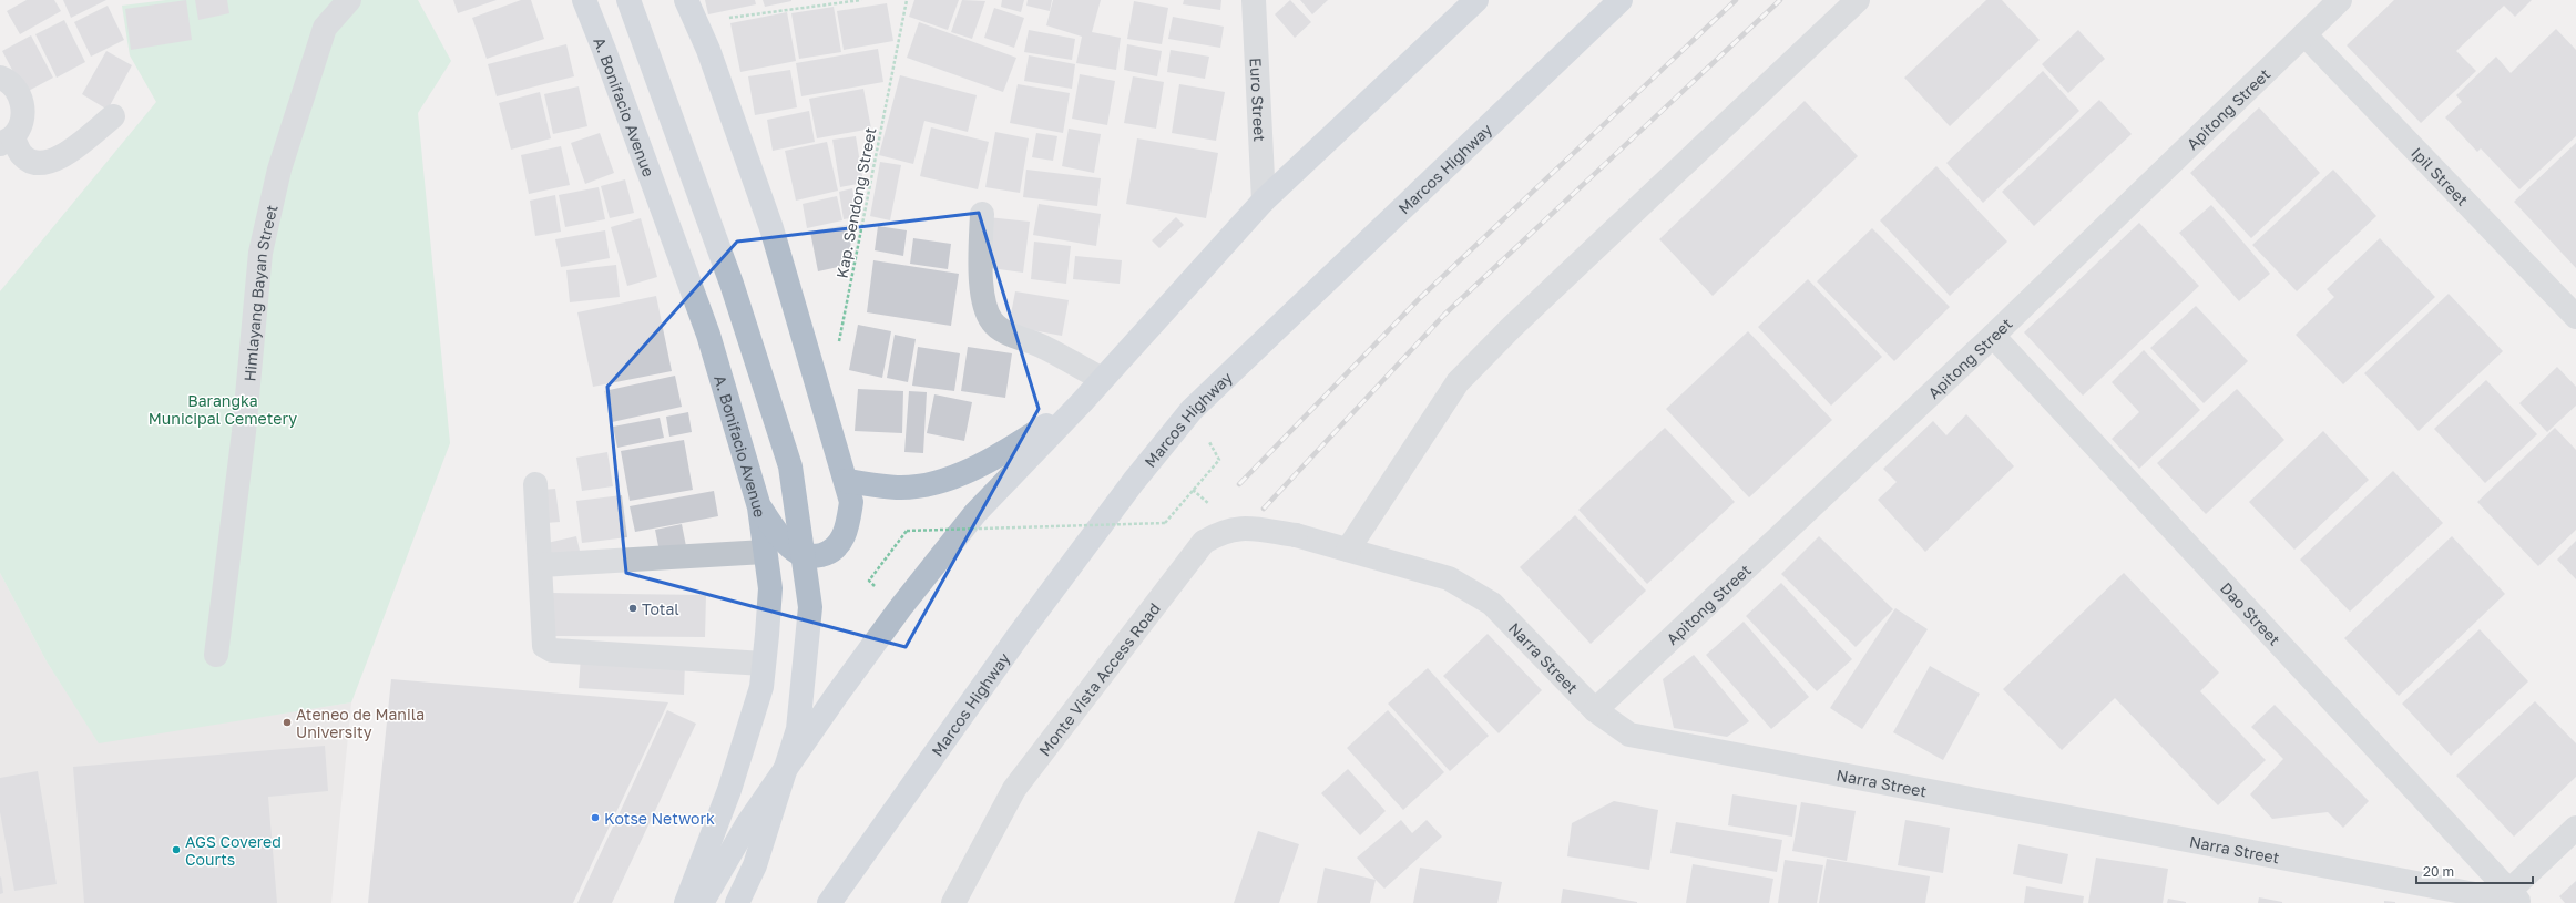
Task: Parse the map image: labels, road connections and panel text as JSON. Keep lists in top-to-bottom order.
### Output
{
  "streets": {
    "main road": ["A. Bonifacio Avenue", "Marcos Highway"],
    "street": [
      "Euro Street",
      "Apitong Street",
      "Ipil Street",
      "Himlayang Bayan Street",
      "Dao Street",
      "Narra Street",
      "Monte Vista Access Road"
    ],
    "path": ["Kap. Sendong Street"]
  },
  "crossings": [
    ["Apitong Street", "Ipil Street"],
    ["Apitong Street", "Dao Street"],
    ["Apitong Street", "Narra Street"],
    ["Dao Street", "Narra Street"],
    ["Narra Street", "Monte Vista Access Road"]
  ],
  "parks": ["Barangka Municipal Cemetery"],
  "places": [
    "Total",
    "Ateneo de Manila University",
    "Kotse Network",
    "AGS Covered Courts"
  ],
  "scale_bar": "20 m"
}
